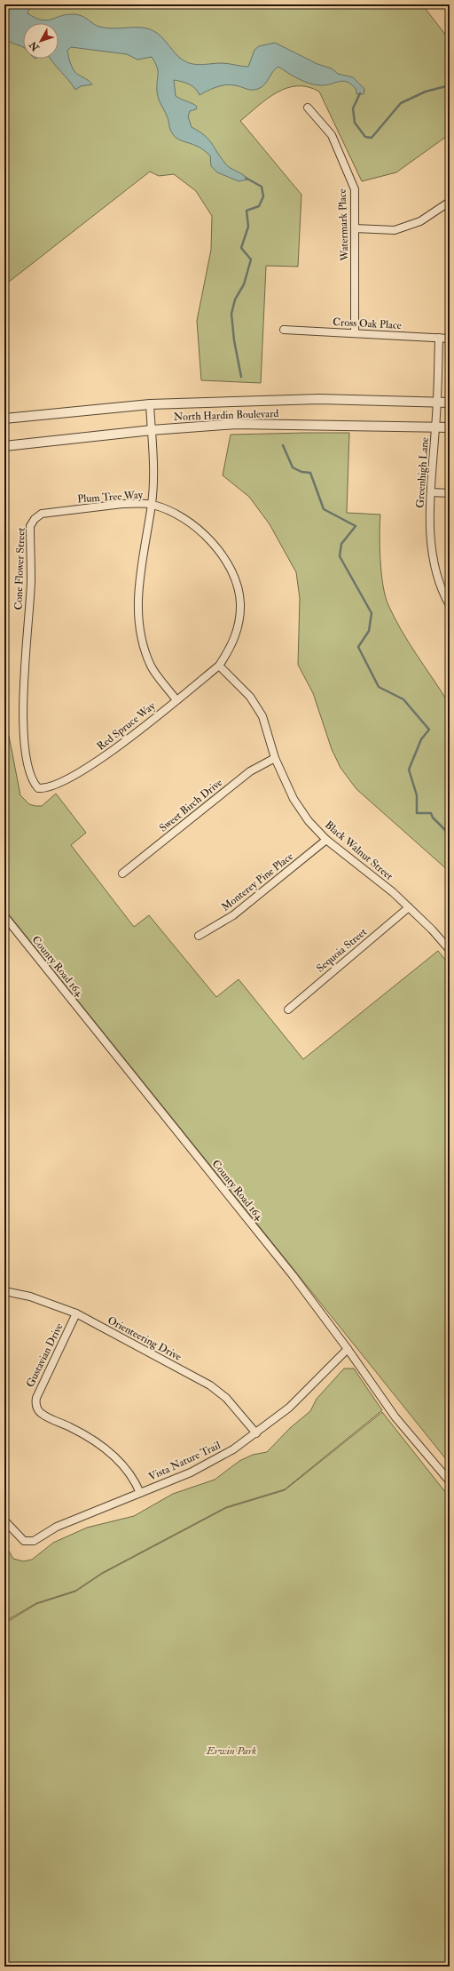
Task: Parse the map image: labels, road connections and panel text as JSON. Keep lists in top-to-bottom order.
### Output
{
  "streets": {
    "street": [
      "Watermark Place",
      "Cross Oak Place",
      "North Hardin Boulevard",
      "Greenhigh Lane",
      "Plum Tree Way",
      "Cone Flower Street",
      "Red Spruce Way",
      "Sweet Birch Drive",
      "Black Walnut Street",
      "Monterey Pine Place",
      "Sequoia Street",
      "County Road 164",
      "Orienteering Drive",
      "Gustavian Drive",
      "Vista Nature Trail"
    ]
  },
  "crossings": [
    ["Watermark Place", "Cross Oak Place"],
    ["Cross Oak Place", "Greenhigh Lane"],
    ["North Hardin Boulevard", "Greenhigh Lane"],
    ["Plum Tree Way", "Cone Flower Street"],
    ["Plum Tree Way", "Red Spruce Way"],
    ["Plum Tree Way", "Black Walnut Street"],
    ["Cone Flower Street", "Red Spruce Way"],
    ["Red Spruce Way", "Black Walnut Street"],
    ["Sweet Birch Drive", "Black Walnut Street"],
    ["Black Walnut Street", "Monterey Pine Place"],
    ["Black Walnut Street", "Sequoia Street"],
    ["County Road 164", "Vista Nature Trail"],
    ["Orienteering Drive", "Gustavian Drive"],
    ["Orienteering Drive", "Vista Nature Trail"],
    ["Gustavian Drive", "Vista Nature Trail"]
  ],
  "parks": ["Erwin Park"],
  "north": "bottom left"
}
